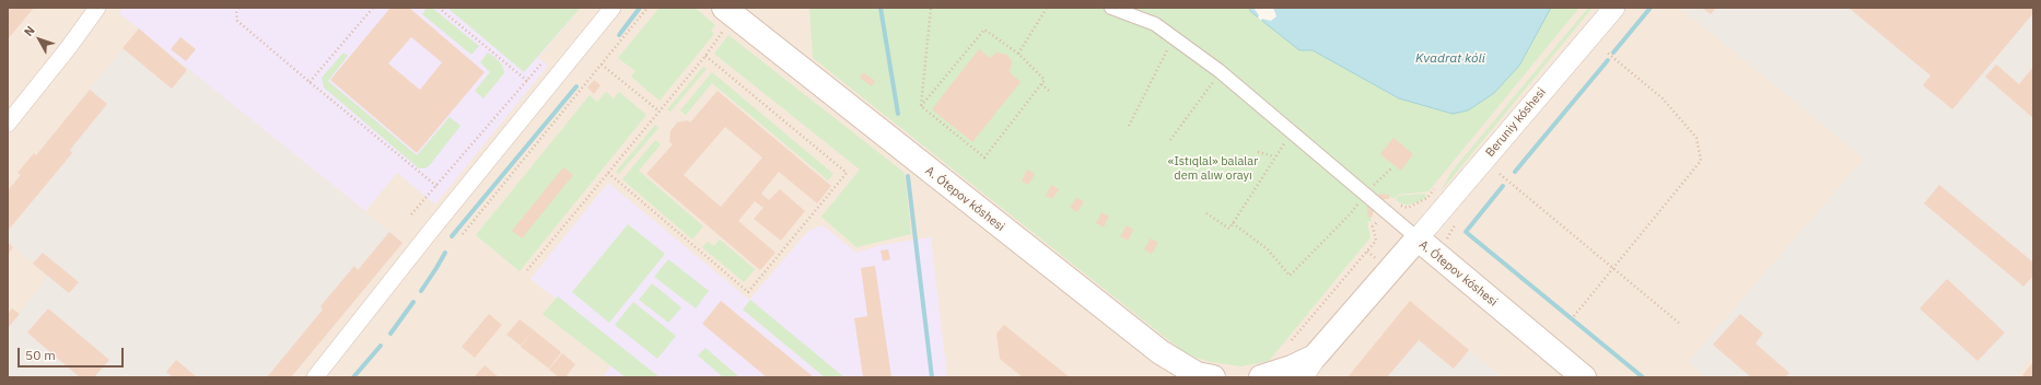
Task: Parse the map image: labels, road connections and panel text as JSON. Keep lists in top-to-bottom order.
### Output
{
  "streets": {
    "main road": ["A. Ótepov kóshesi"],
    "street": ["Beruniy kóshesi"]
  },
  "crossings": [
    ["Beruniy kóshesi", "A. Ótepov kóshesi"]
  ],
  "water": ["Kvadrat kóli"],
  "parks": ["«Istıqlal» balalar dem alıw orayı"],
  "scale_bar": "50 m",
  "north": "top left"
}
